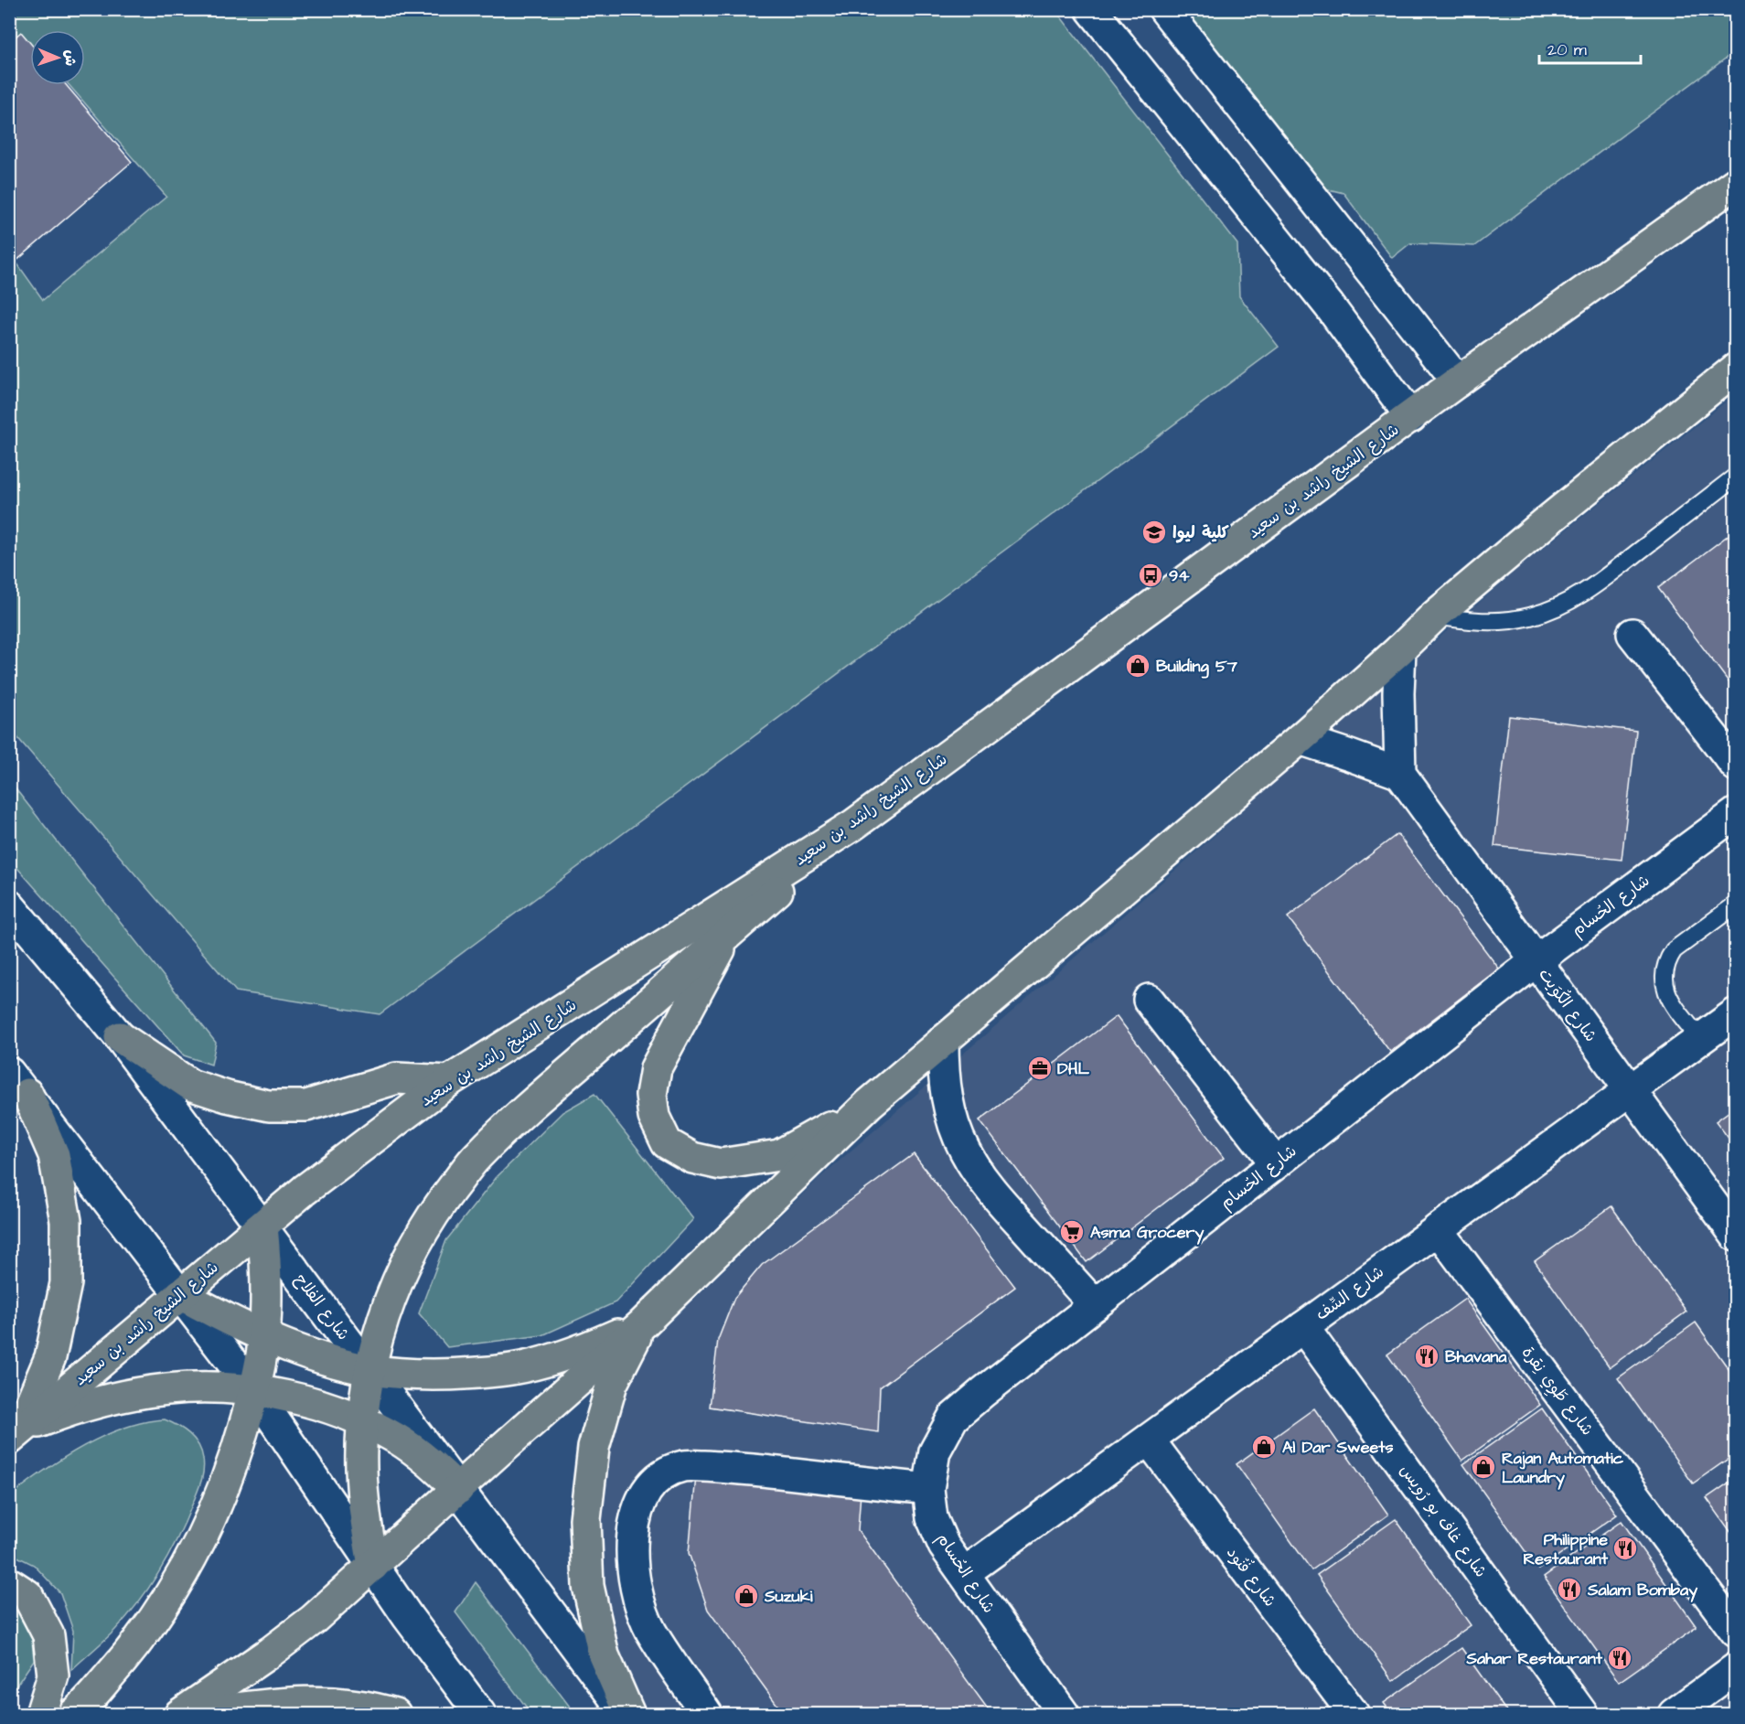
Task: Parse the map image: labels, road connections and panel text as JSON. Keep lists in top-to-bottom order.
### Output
{
  "streets": {
    "main road": ["شارع الشيخ راشد بن سعيد"],
    "street": [
      "شارع الحُسام",
      "شارع الكُوَيت",
      "شارع السِّف",
      "شارع الفلاح",
      "شارع طَوِي نِقرة",
      "شارع غاف بو رُويس",
      "شارع فُنُود"
    ]
  },
  "crossings": [
    ["شارع الشيخ راشد بن سعيد", "شارع الفلاح"],
    ["شارع الحُسام", "شارع الكُوَيت"],
    ["شارع الحُسام", "شارع السِّف"],
    ["شارع الكُوَيت", "شارع السِّف"],
    ["شارع السِّف", "شارع طَوِي نِقرة"],
    ["شارع السِّف", "شارع غاف بو رُويس"],
    ["شارع السِّف", "شارع فُنُود"]
  ],
  "places": {
    "school or university": ["كلية ليوا"],
    "bus stop": ["94"],
    "shop": [
      "Building 57",
      "Al Dar Sweets",
      "Rajan Automatic Laundry",
      "Suzuki"
    ],
    "office": ["DHL"],
    "supermarket": ["Asma Grocery"],
    "restaurant": [
      "Bhavana",
      "Philippine Restaurant",
      "Salam Bombay",
      "Sahar Restaurant"
    ]
  },
  "scale_bar": "20 m",
  "north": "right"
}
